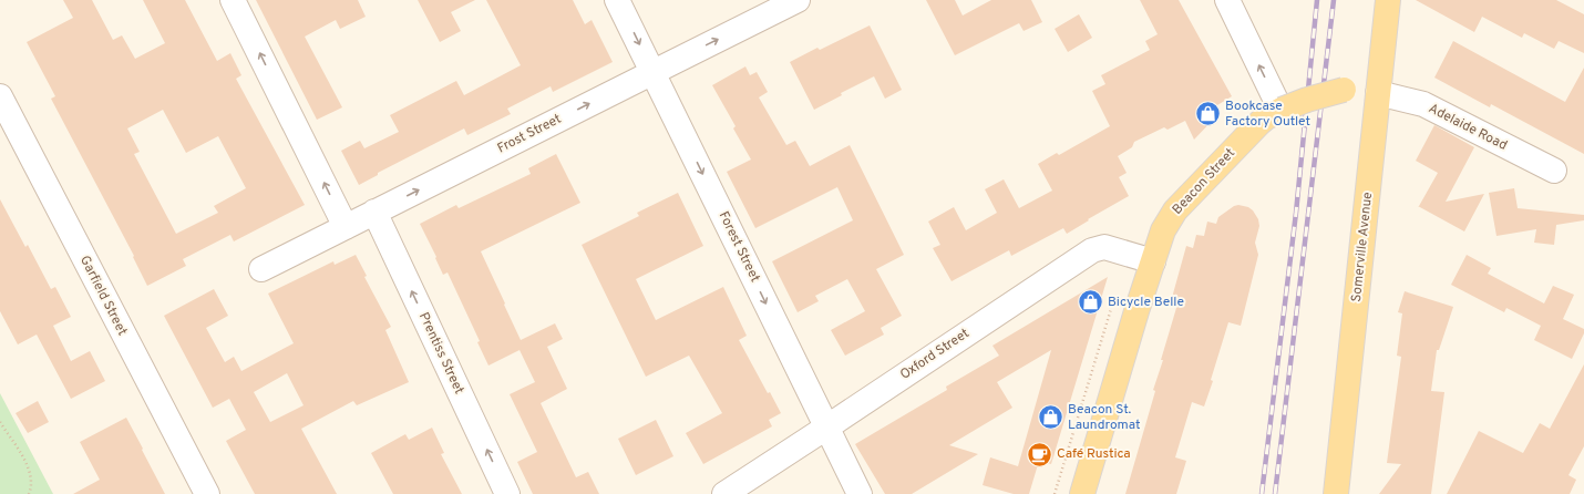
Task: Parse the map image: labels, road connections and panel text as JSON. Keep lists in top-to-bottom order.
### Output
{
  "streets": {
    "main road": ["Beacon Street", "Somerville Avenue"],
    "street": [
      "Adelaide Road",
      "Frost Street",
      "Forest Street",
      "Garfield Street",
      "Prentiss Street",
      "Oxford Street"
    ]
  },
  "crossings": [
    ["Adelaide Road", "Beacon Street"],
    ["Adelaide Road", "Somerville Avenue"],
    ["Frost Street", "Forest Street"],
    ["Frost Street", "Prentiss Street"],
    ["Beacon Street", "Somerville Avenue"],
    ["Beacon Street", "Oxford Street"],
    ["Forest Street", "Oxford Street"]
  ],
  "one_way": ["Frost Street", "Forest Street", "Prentiss Street"],
  "places": {
    "shop": ["Bookcase Factory Outlet", "Bicycle Belle", "Beacon St. Laundromat"],
    "cafe": ["Café Rustica"]
  }
}
